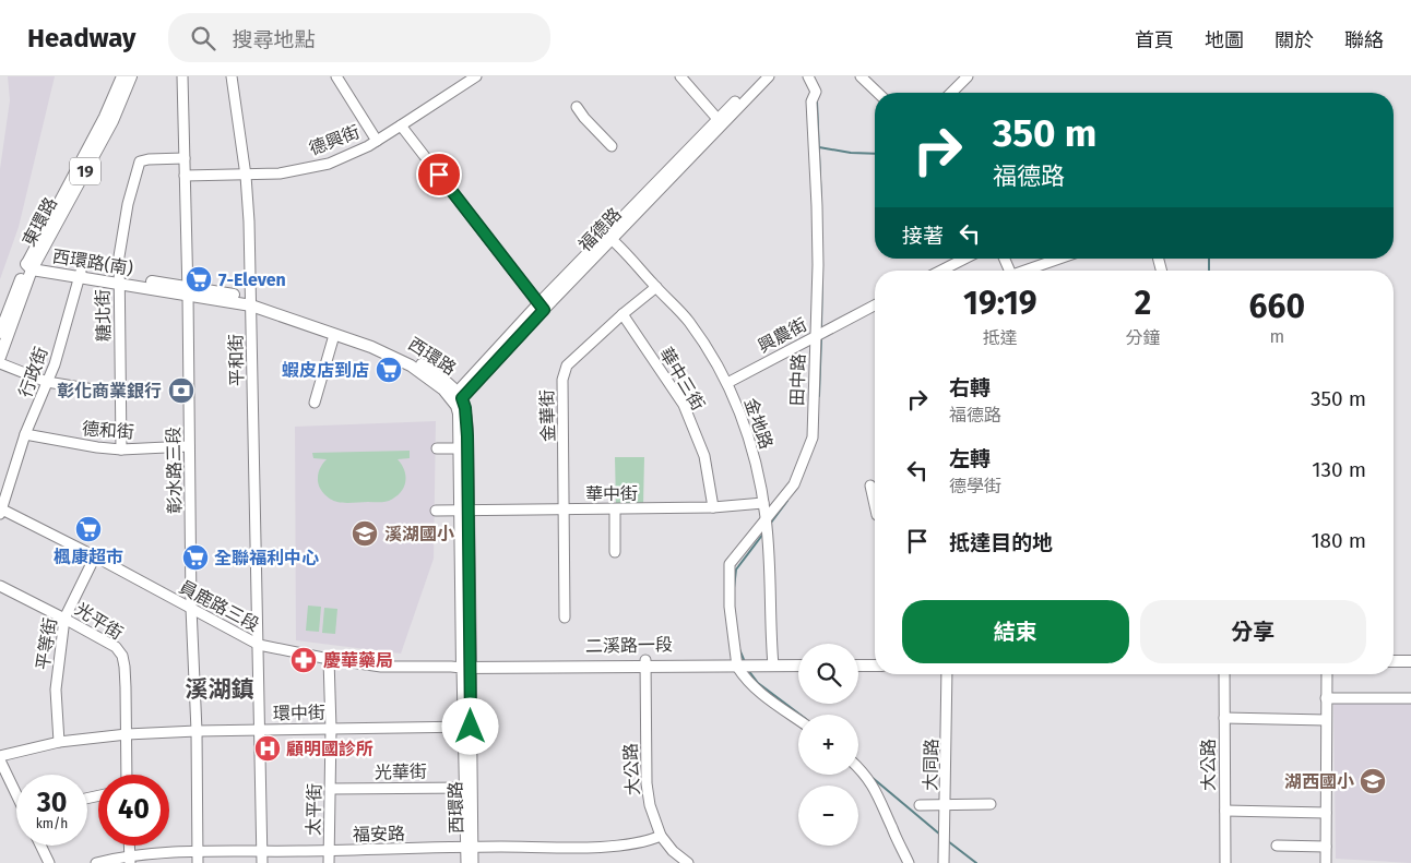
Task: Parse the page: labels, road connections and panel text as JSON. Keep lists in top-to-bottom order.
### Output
{
  "streets": {
    "main road": [
      "19",
      "東環路",
      "西環路(南)",
      "西環路",
      "二溪路一段"
    ],
    "street": [
      "德興街",
      "福德路",
      "糖北街",
      "興農街",
      "平和街",
      "行政街",
      "華中三街",
      "田中路",
      "金華街",
      "金地路",
      "德和街",
      "彰水路三段",
      "華中街",
      "員鹿路三段",
      "光平街",
      "平等街",
      "環中街",
      "大同路",
      "大公路",
      "光華街",
      "太平街",
      "福安路"
    ]
  },
  "crossings": [
    ["德興街", "平和街"],
    ["德興街", "彰水路三段"],
    ["東環路", "西環路(南)"],
    ["福德路", "西環路"],
    ["福德路", "金地路"],
    ["西環路(南)", "糖北街"],
    ["西環路(南)", "西環路"],
    ["西環路(南)", "平和街"],
    ["西環路(南)", "行政街"],
    ["西環路(南)", "彰水路三段"],
    ["糖北街", "德和街"],
    ["糖北街", "彰水路三段"],
    ["興農街", "田中路"],
    ["興農街", "金地路"],
    ["西環路", "平和街"],
    ["西環路", "華中街"],
    ["西環路", "二溪路一段"],
    ["西環路", "環中街"],
    ["西環路", "光華街"],
    ["西環路", "福安路"],
    ["平和街", "員鹿路三段"],
    ["平和街", "二溪路一段"],
    ["行政街", "德和街"],
    ["行政街", "員鹿路三段"],
    ["華中三街", "金華街"],
    ["華中三街", "華中街"],
    ["田中路", "金地路"],
    ["田中路", "二溪路一段"],
    ["金華街", "華中街"],
    ["金地路", "華中街"],
    ["金地路", "二溪路一段"],
    ["德和街", "彰水路三段"],
    ["彰水路三段", "員鹿路三段"],
    ["彰水路三段", "環中街"],
    ["彰水路三段", "福安路"],
    ["員鹿路三段", "平等街"],
    ["員鹿路三段", "二溪路一段"],
    ["員鹿路三段", "環中街"],
    ["員鹿路三段", "福安路"],
    ["光平街", "平等街"],
    ["光平街", "環中街"],
    ["平等街", "環中街"],
    ["二溪路一段", "大公路"],
    ["二溪路一段", "太平街"],
    ["環中街", "太平街"],
    ["大公路", "福安路"],
    ["光華街", "太平街"],
    ["太平街", "福安路"]
  ],
  "districts": ["溪湖鎮"],
  "places": {
    "supermarket": [
      "7-Eleven",
      "蝦皮店到店",
      "楓康超市",
      "全聯福利中心"
    ],
    "bank": ["彰化商業銀行"],
    "school or university": ["溪湖國小", "湖西國小"],
    "pharmacy": ["慶華藥局"],
    "hospital": ["顧明國診所"]
  },
  "page": {
    "header": "Headway",
    "search": "搜尋地點",
    "nav": [
      "首頁",
      "地圖",
      "關於",
      "聯絡"
    ],
    "turn": ["350 m", "福德路"],
    "then": "接著",
    "eta": [
      "19:19",
      "抵達",
      "2",
      "分鐘",
      "660",
      "m"
    ],
    "list": [
      {
        "name": "右轉",
        "note": "福德路",
        "value": "350 m"
      },
      {
        "name": "左轉",
        "note": "德學街",
        "value": "130 m"
      },
      {
        "name": "抵達目的地",
        "value": "180 m"
      }
    ],
    "buttons": ["結束", "分享"],
    "map_buttons": ["+", "−"],
    "speed": "30 km/h",
    "limit": "40"
  }
}
